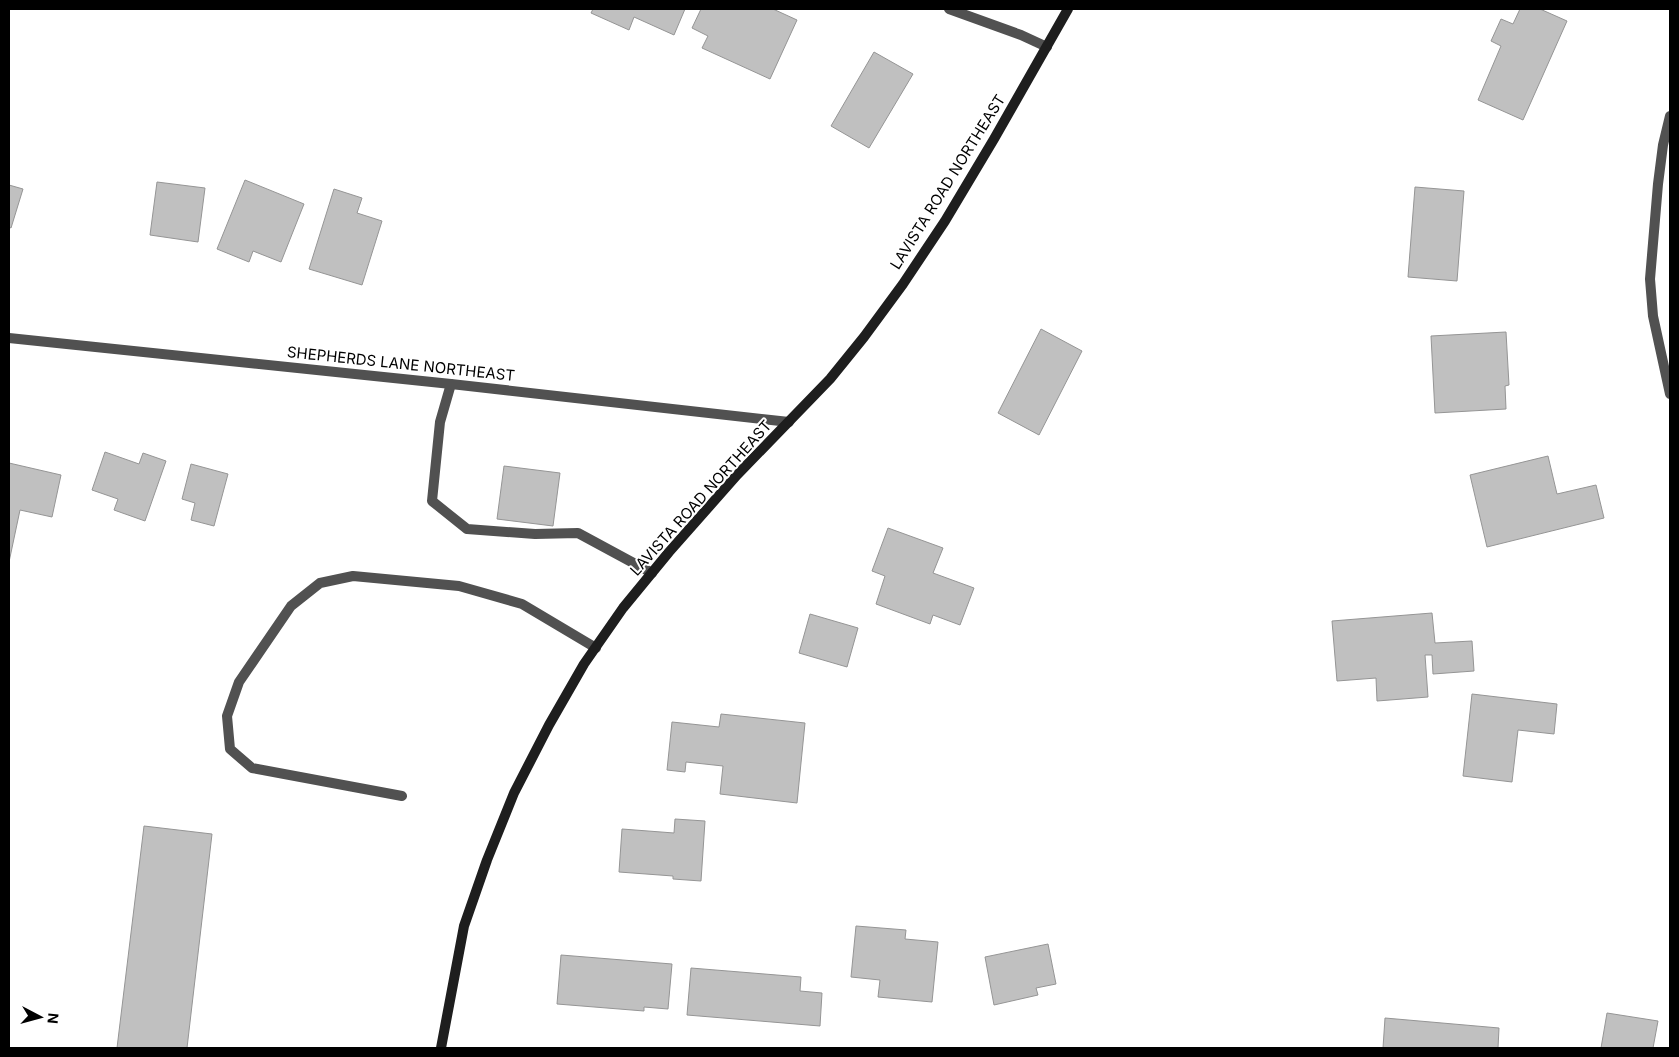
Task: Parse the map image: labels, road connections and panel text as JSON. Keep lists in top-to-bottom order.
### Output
{
  "streets": {
    "main road": ["LAVISTA ROAD NORTHEAST"],
    "street": ["SHEPHERDS LANE NORTHEAST"]
  },
  "crossings": [
    ["LAVISTA ROAD NORTHEAST", "SHEPHERDS LANE NORTHEAST"]
  ],
  "north": "right"
}
